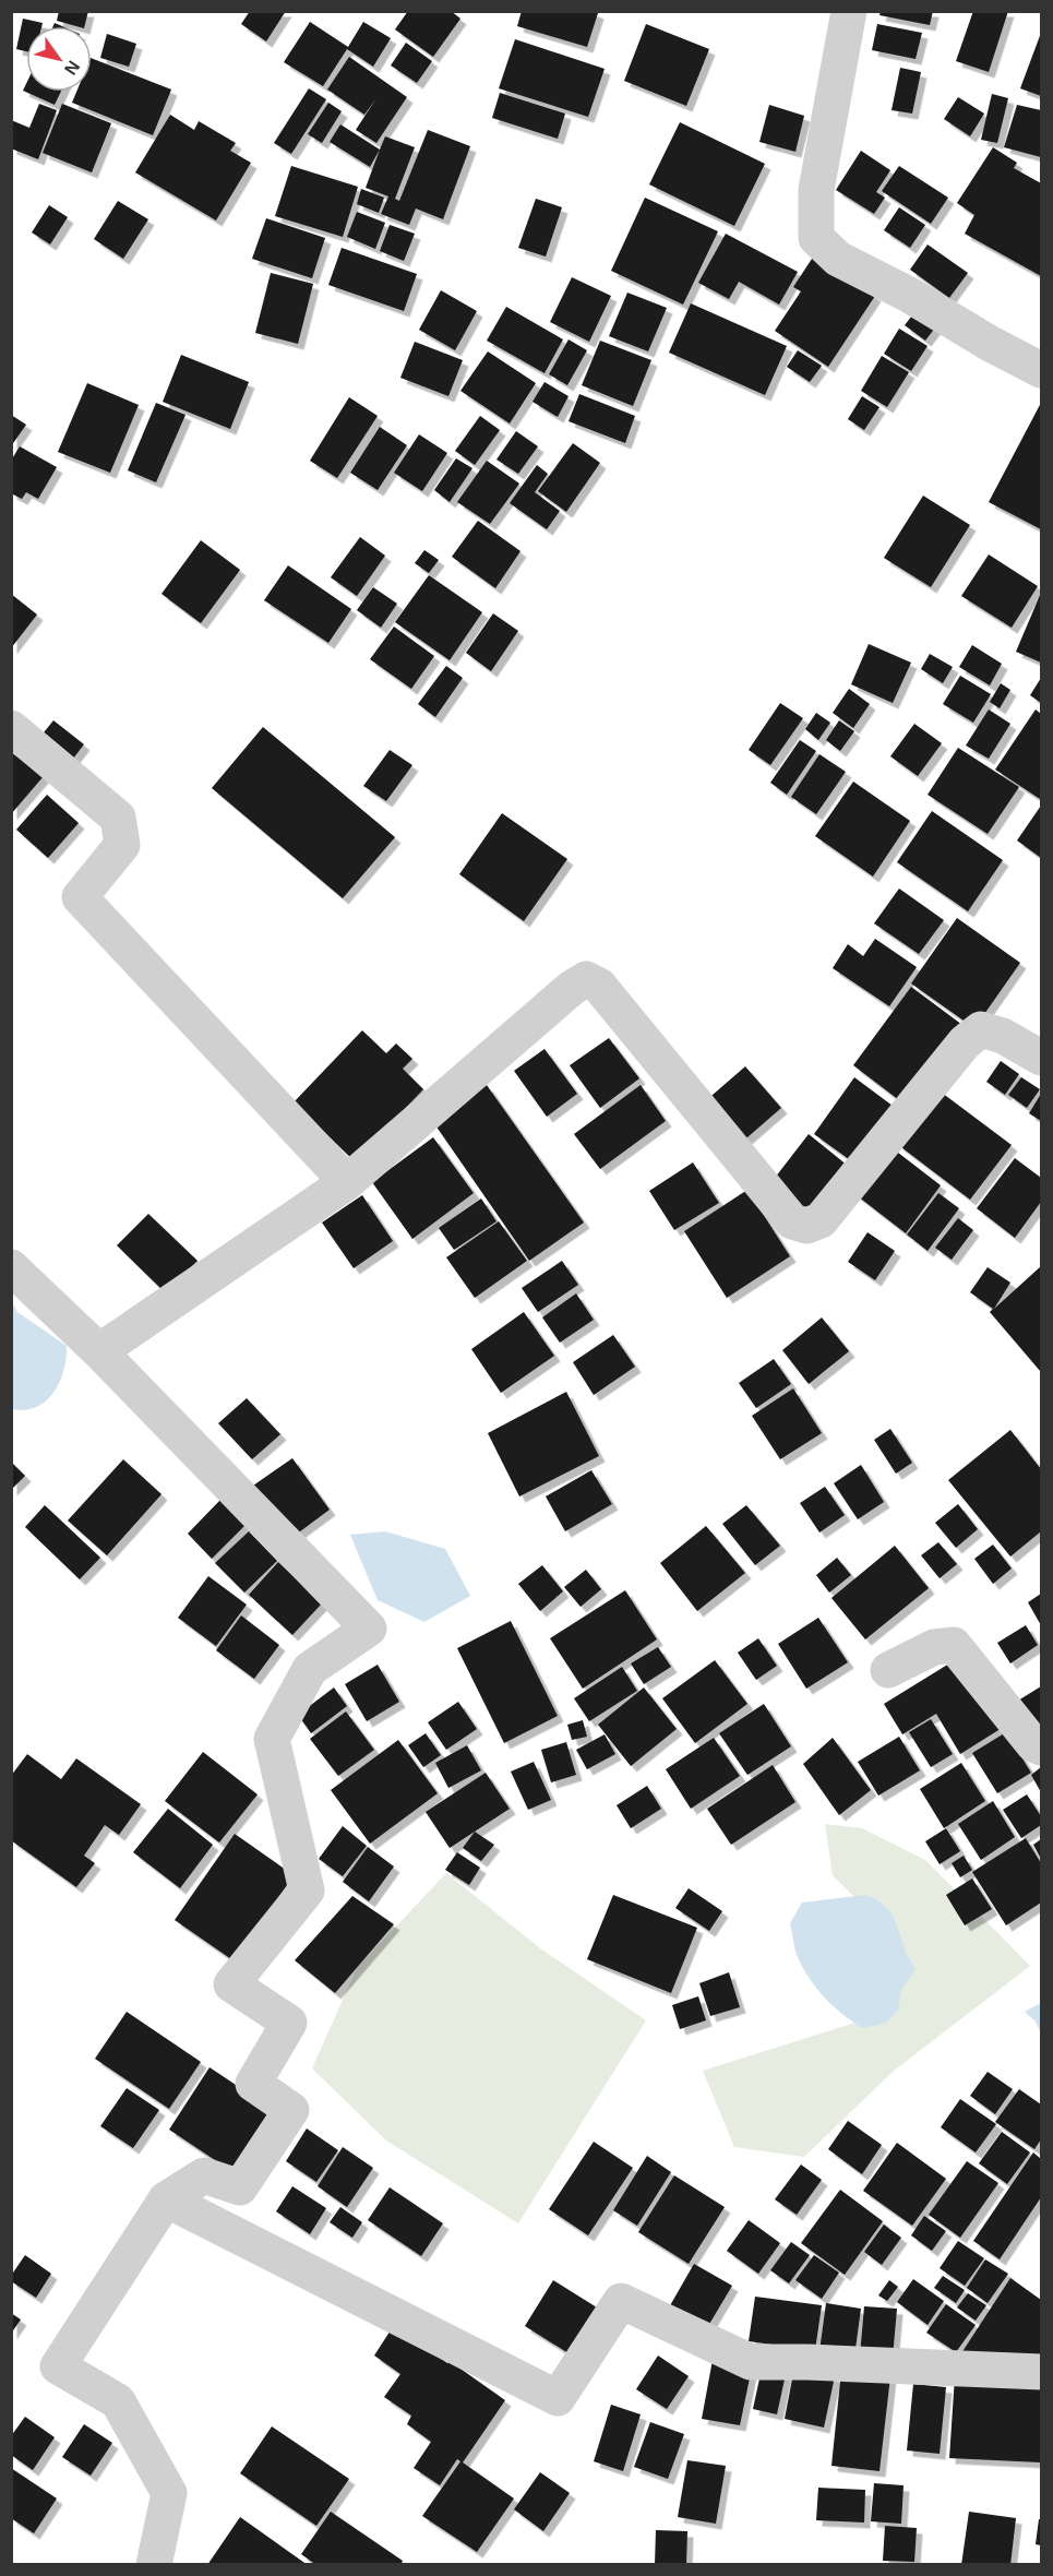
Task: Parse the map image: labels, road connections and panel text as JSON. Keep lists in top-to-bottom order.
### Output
{
  "north": "bottom right"
}
